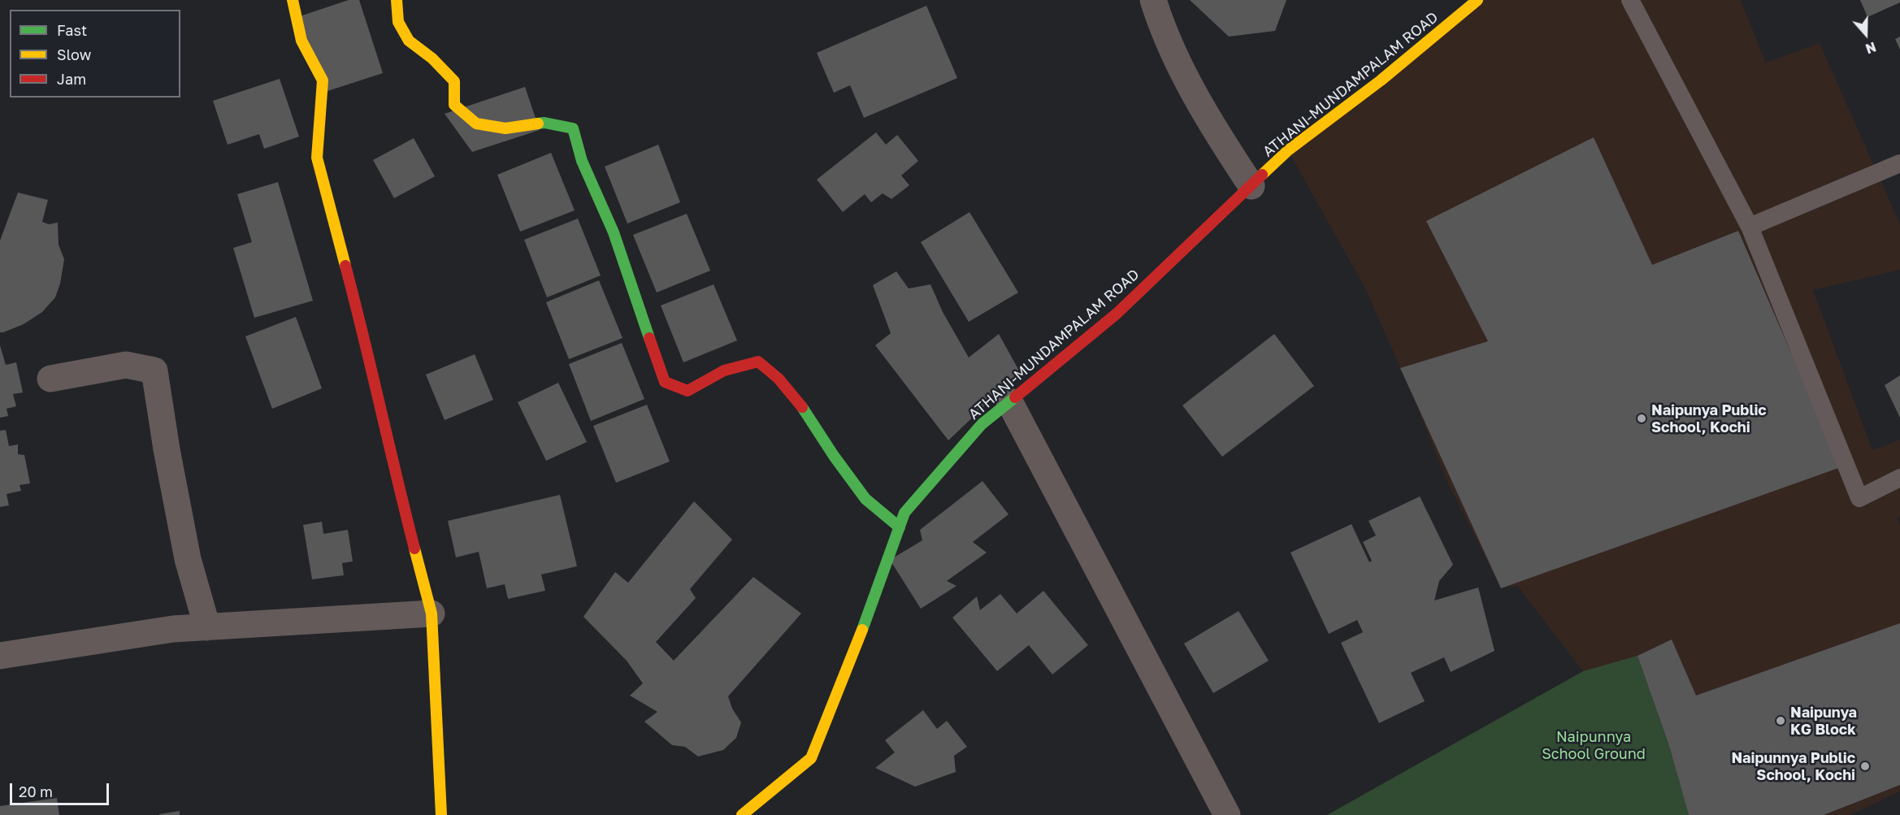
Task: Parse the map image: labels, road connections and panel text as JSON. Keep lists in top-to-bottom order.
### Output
{
  "streets": {
    "street": ["ATHANI-MUNDAMPALAM ROAD"]
  },
  "parks": ["Naipunnya School Ground"],
  "places": ["Naipunya Public School, Kochi", "Naipunya KG Block", "Naipunnya Public School, Kochi"],
  "legend": ["Fast", "Slow", "Jam"],
  "scale_bar": "20 m",
  "north": "bottom"
}
